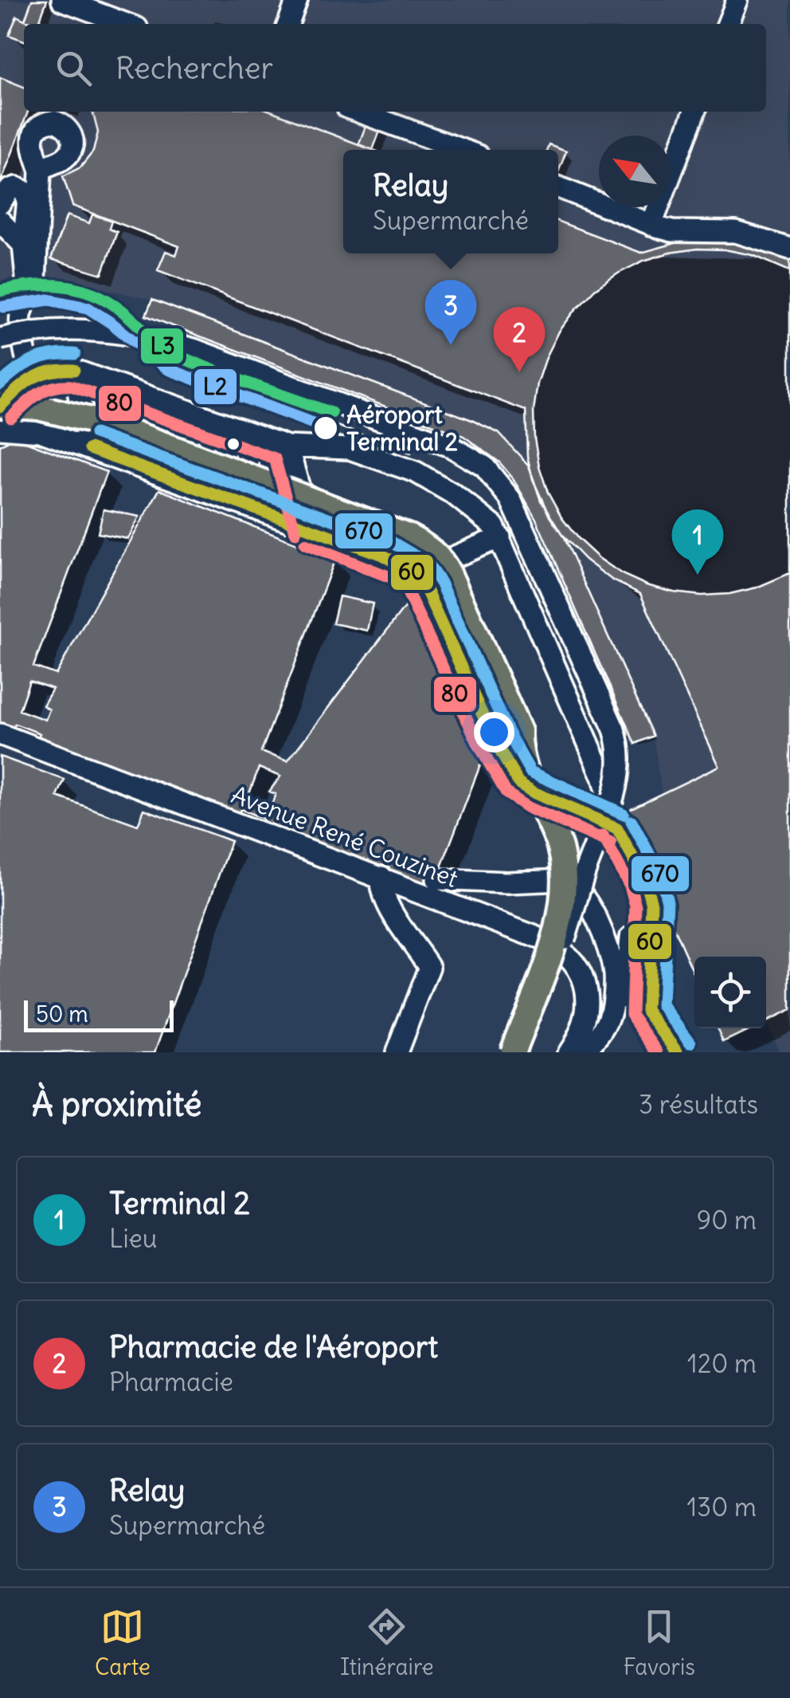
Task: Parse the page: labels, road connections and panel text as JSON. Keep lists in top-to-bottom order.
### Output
{
  "streets": {
    "street": ["Avenue René Couzinet"]
  },
  "places": ["Aéroport Terminal 2"],
  "lines": [
    "transit line L3",
    "transit line L2",
    "transit line 670",
    "transit line 60",
    "transit line 80"
  ],
  "scale_bar": "50 m",
  "north": "top left",
  "page": {
    "search": "Rechercher",
    "popup": ["Relay", "Supermarché"],
    "pins": ["3", "2", "1"],
    "scale": "50 m",
    "heading": ["À proximité", "3 résultats"],
    "list": [
      {
        "mark": "1",
        "name": "Terminal 2",
        "note": "Lieu",
        "value": "90 m"
      },
      {
        "mark": "2",
        "name": "Pharmacie de l'Aéroport",
        "note": "Pharmacie",
        "value": "120 m"
      },
      {
        "mark": "3",
        "name": "Relay",
        "note": "Supermarché",
        "value": "130 m"
      }
    ],
    "nav": ["Carte", "Itinéraire", "Favoris"]
  }
}
